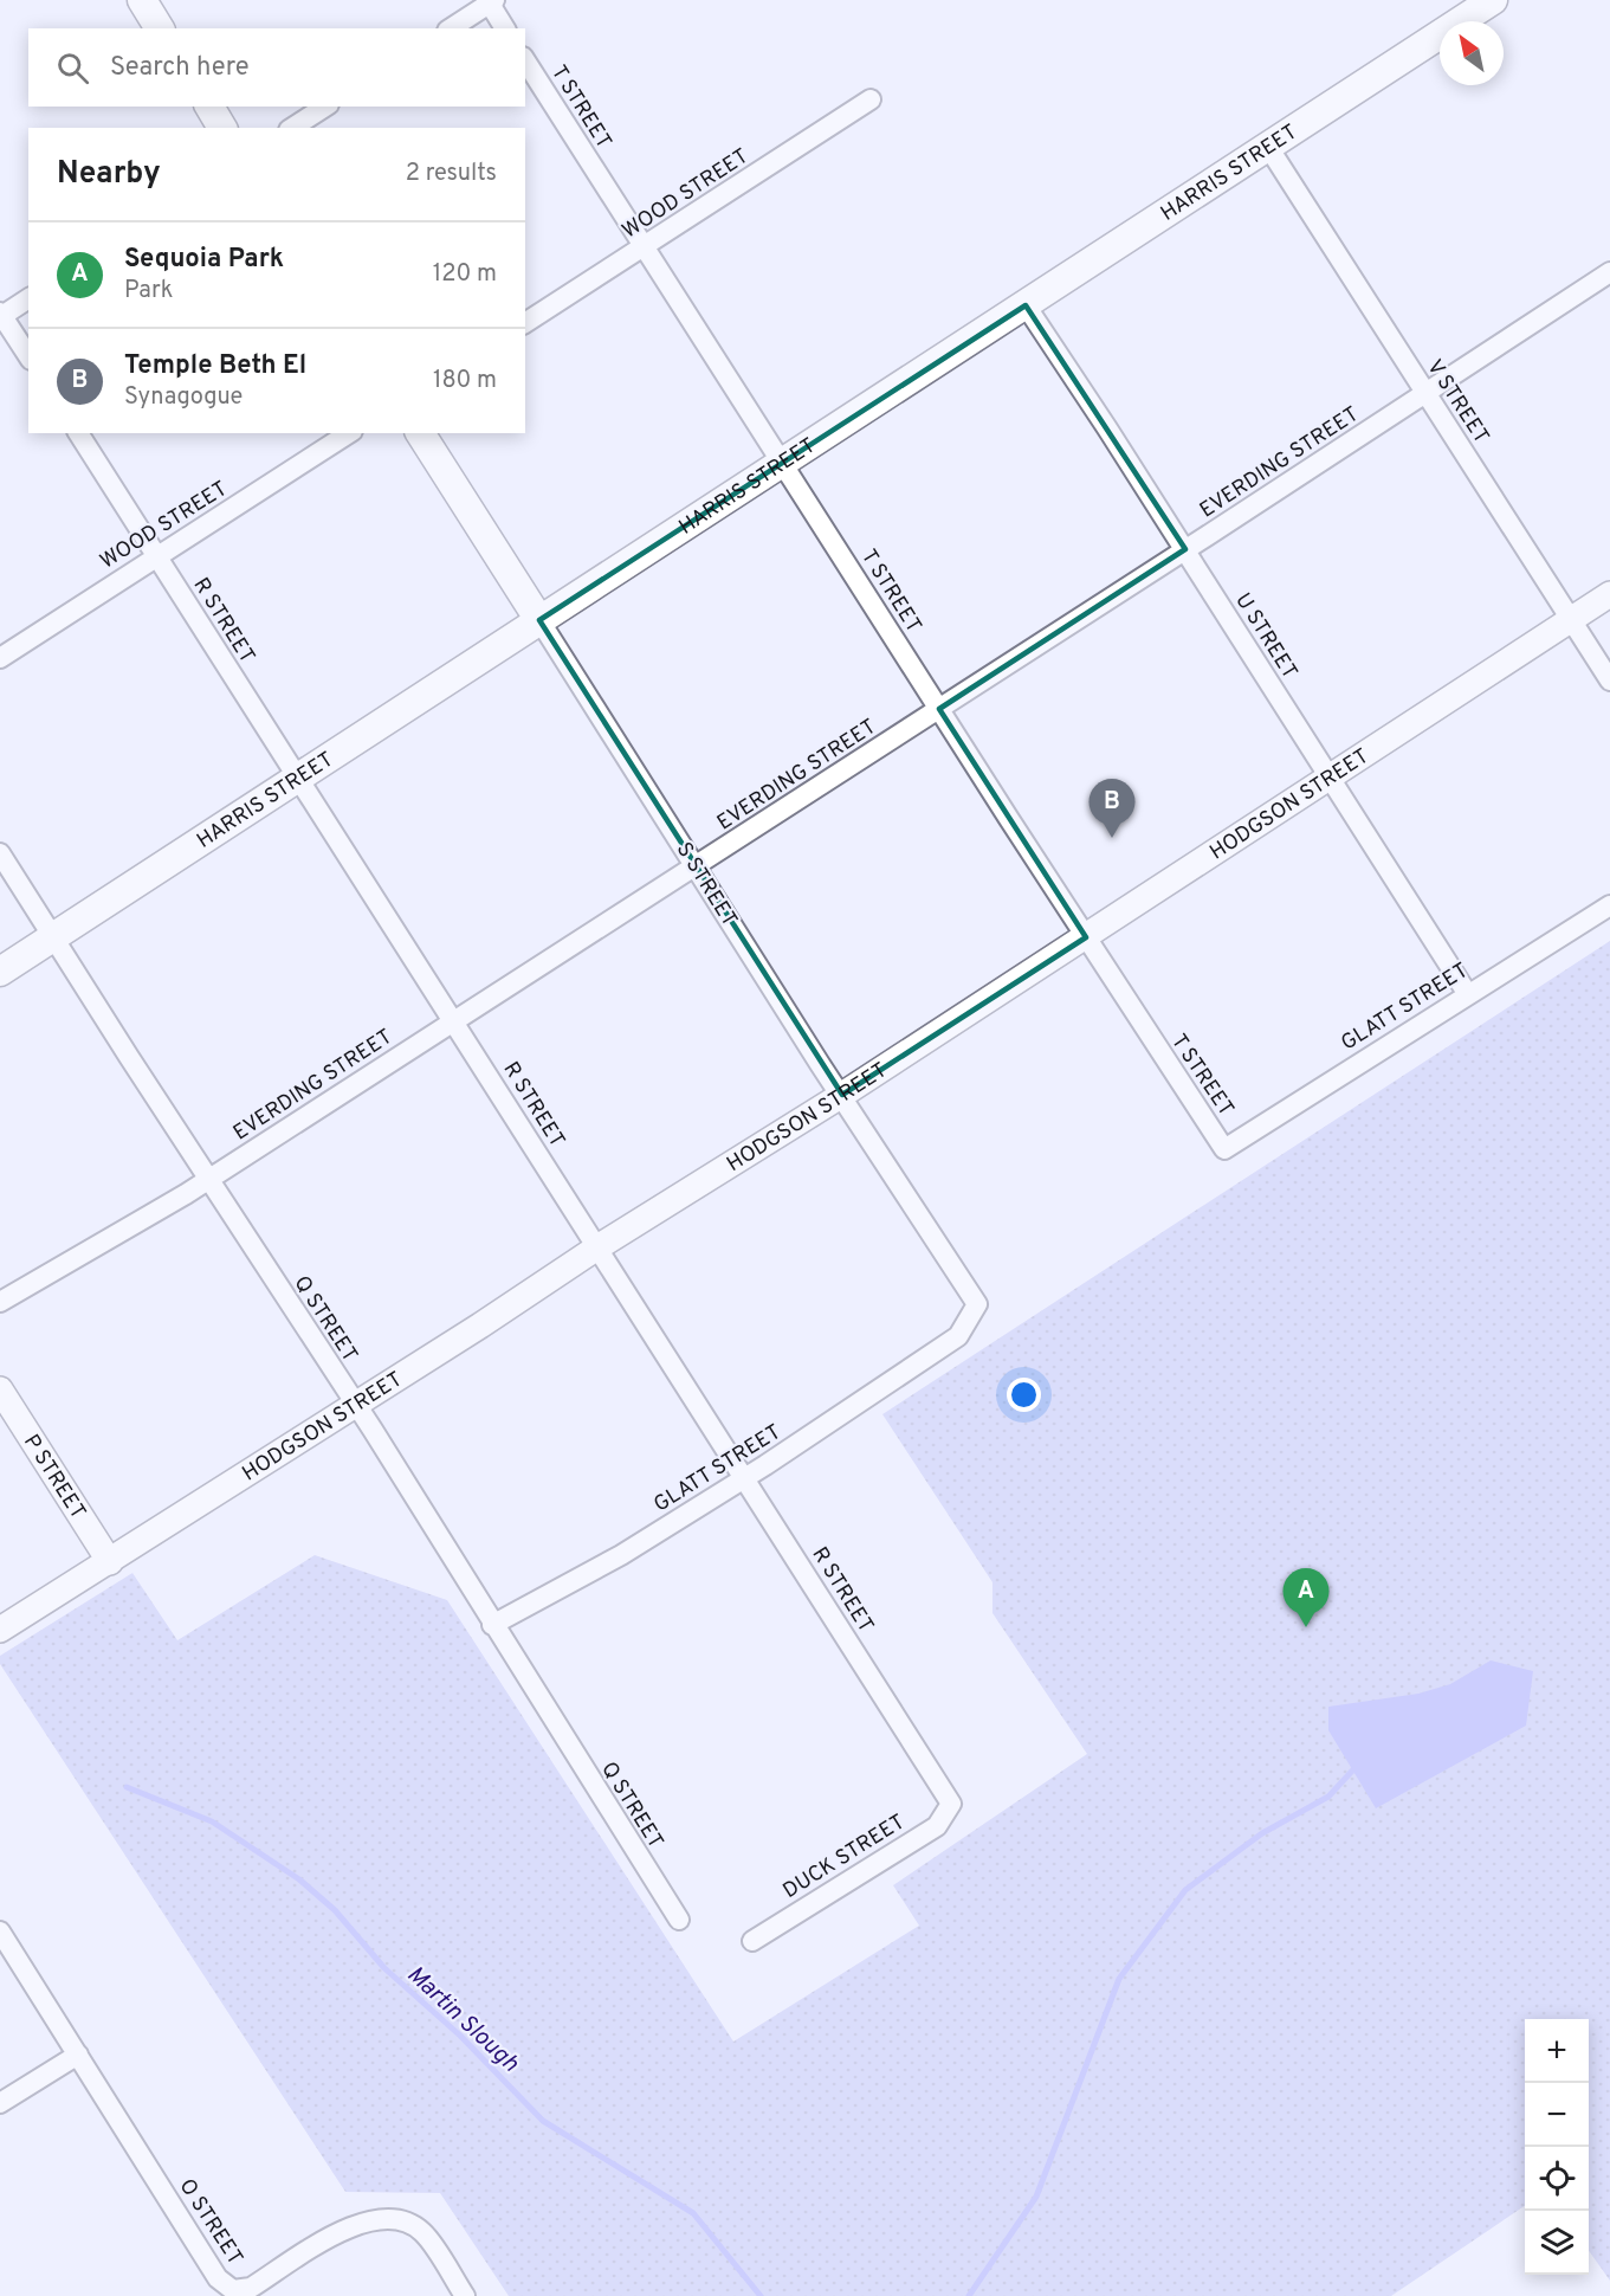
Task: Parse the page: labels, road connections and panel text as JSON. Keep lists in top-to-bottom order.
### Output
{
  "streets": {
    "main road": ["HARRIS STREET", "S STREET"],
    "street": [
      "T STREET",
      "WOOD STREET",
      "V STREET",
      "EVERDING STREET",
      "R STREET",
      "U STREET",
      "HODGSON STREET",
      "GLATT STREET",
      "Q STREET",
      "P STREET",
      "DUCK STREET",
      "O STREET"
    ]
  },
  "crossings": [
    ["T STREET", "HARRIS STREET"],
    ["T STREET", "WOOD STREET"],
    ["T STREET", "EVERDING STREET"],
    ["T STREET", "HODGSON STREET"],
    ["T STREET", "GLATT STREET"],
    ["HARRIS STREET", "V STREET"],
    ["HARRIS STREET", "R STREET"],
    ["HARRIS STREET", "U STREET"],
    ["HARRIS STREET", "S STREET"],
    ["HARRIS STREET", "Q STREET"],
    ["WOOD STREET", "R STREET"],
    ["V STREET", "EVERDING STREET"],
    ["V STREET", "HODGSON STREET"],
    ["EVERDING STREET", "R STREET"],
    ["EVERDING STREET", "U STREET"],
    ["EVERDING STREET", "S STREET"],
    ["EVERDING STREET", "Q STREET"],
    ["R STREET", "HODGSON STREET"],
    ["R STREET", "GLATT STREET"],
    ["R STREET", "DUCK STREET"],
    ["U STREET", "HODGSON STREET"],
    ["U STREET", "GLATT STREET"],
    ["HODGSON STREET", "S STREET"],
    ["HODGSON STREET", "Q STREET"],
    ["HODGSON STREET", "P STREET"],
    ["S STREET", "GLATT STREET"],
    ["GLATT STREET", "Q STREET"]
  ],
  "water": ["Martin Slough"],
  "north": "top left",
  "page": {
    "search": "Search here",
    "heading": ["Nearby", "2 results"],
    "list": [
      {
        "mark": "A",
        "name": "Sequoia Park",
        "note": "Park",
        "value": "120 m"
      },
      {
        "mark": "B",
        "name": "Temple Beth El",
        "note": "Synagogue",
        "value": "180 m"
      }
    ],
    "pins": ["B", "A"],
    "map_buttons": ["+", "−"]
  }
}
